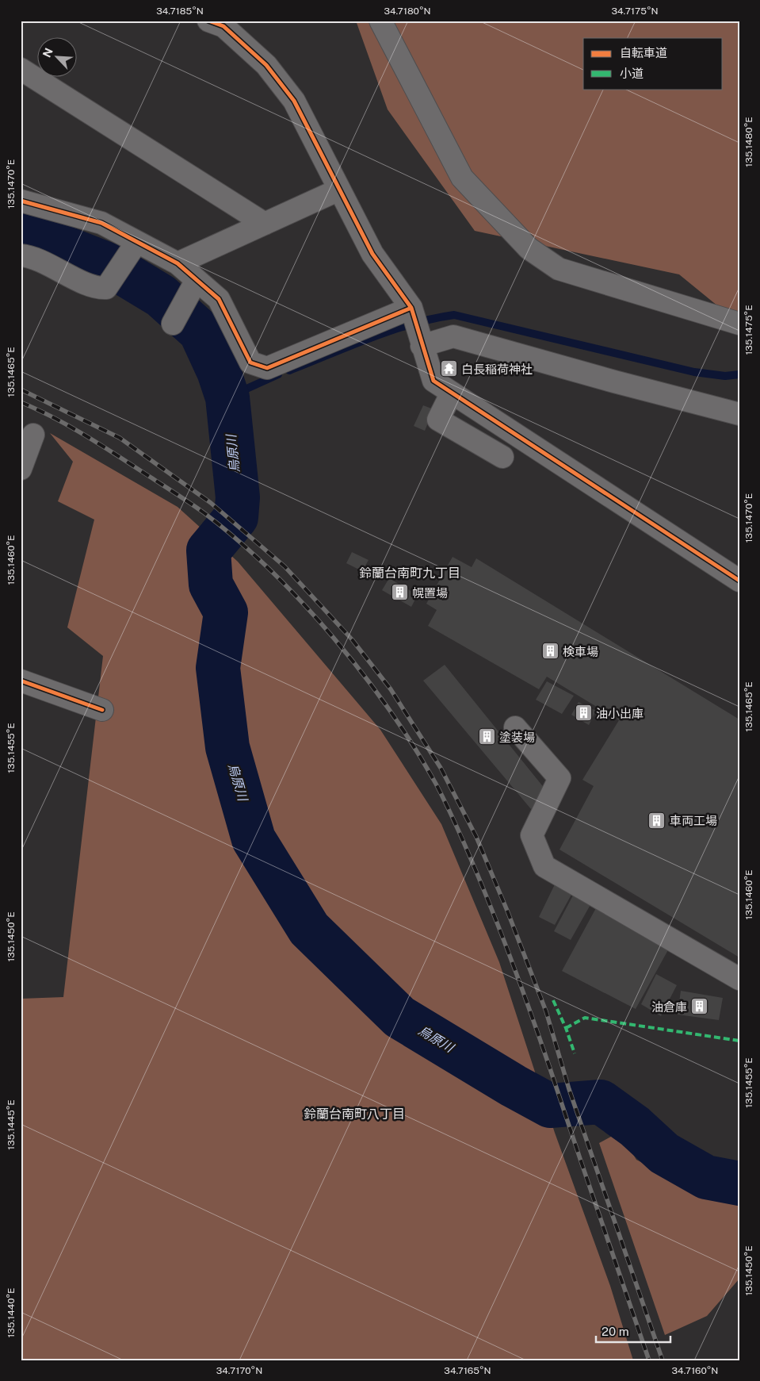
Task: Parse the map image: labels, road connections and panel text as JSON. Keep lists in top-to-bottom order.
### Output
{
  "districts": ["鈴蘭台南町九丁目", "鈴蘭台南町八丁目"],
  "water": ["烏原川"],
  "places": {
    "temple": ["白長稲荷神社"],
    "building": [
      "幌置場",
      "検車場",
      "油小出庫",
      "塗装場",
      "車両工場",
      "油倉庫"
    ]
  },
  "legend": ["自転車道", "小道"],
  "scale_bar": "20 m",
  "north": "top left",
  "coordinates": [
    "34.7185°N",
    "34.7180°N",
    "34.7175°N",
    "135.1480°E",
    "135.1470°E",
    "135.1475°E",
    "135.1465°E",
    "135.1460°E",
    "135.1455°E",
    "135.1450°E",
    "135.1445°E",
    "135.1440°E",
    "34.7170°N",
    "34.7165°N",
    "34.7160°N"
  ]
}
